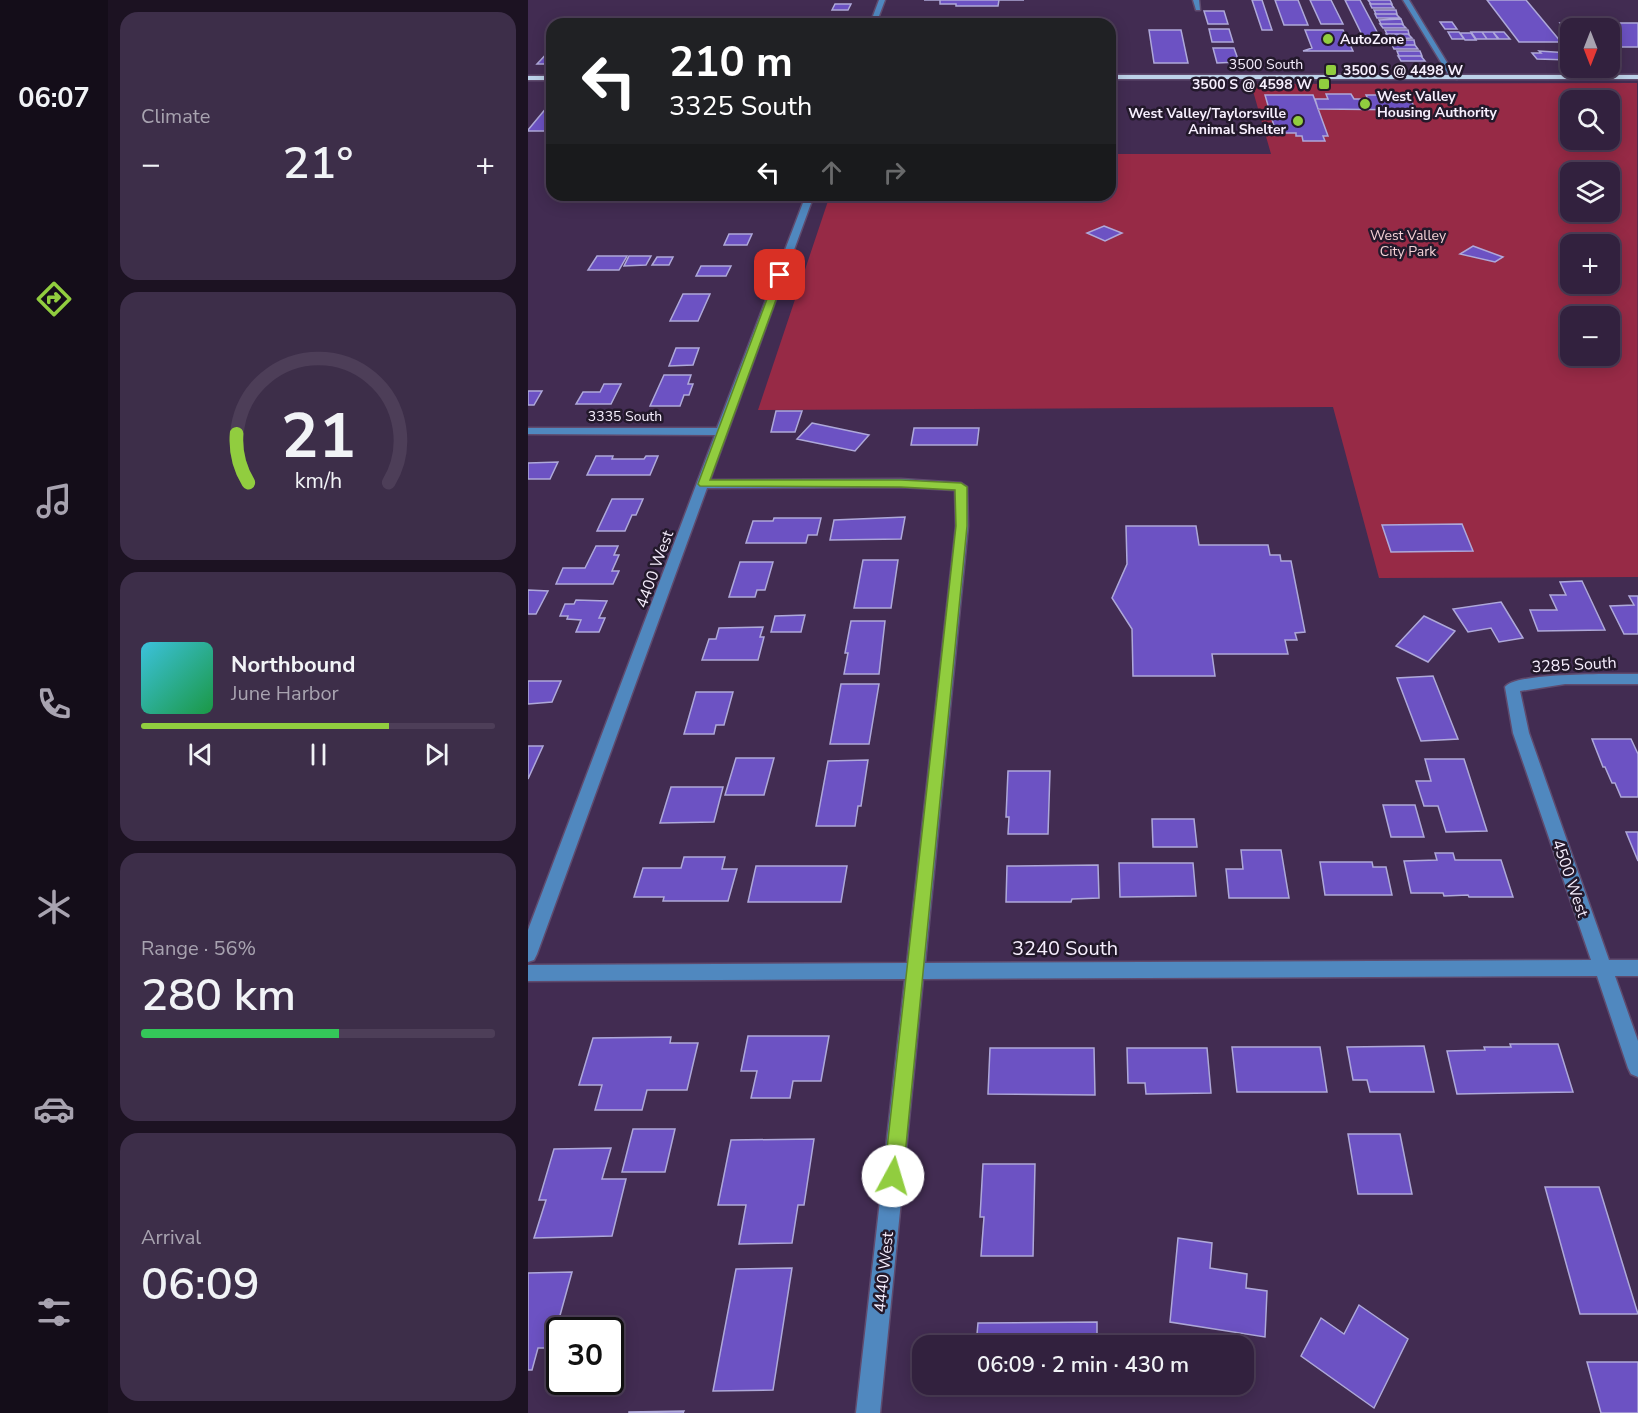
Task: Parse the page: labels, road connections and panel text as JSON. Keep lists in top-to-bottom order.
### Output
{
  "streets": {
    "main road": ["3500 South"],
    "street": [
      "3335 South",
      "4400 West",
      "3285 South",
      "4500 West",
      "3240 South",
      "4440 West"
    ]
  },
  "crossings": [
    ["3335 South", "4400 West"],
    ["4400 West", "4440 West"],
    ["3285 South", "4500 West"],
    ["4500 West", "3240 South"],
    ["3240 South", "4440 West"]
  ],
  "parks": ["West Valley City Park"],
  "places": {
    "other": ["AutoZone", "West Valley Housing Authority", "West Valley/Taylorsville Animal Shelter"],
    "transit": ["3500 S @ 4498 W", "3500 S @ 4598 W"]
  },
  "north": "bottom",
  "page": {
    "tabs": "06:07",
    "tile": [
      "Climate",
      ["Range · 56%", "280 km"],
      ["Arrival", "06:09"]
    ],
    "map_buttons": ["+", "−"],
    "turn": ["210 m", "3325 South"],
    "heat": ["−", "21°", "+"],
    "song": ["Northbound", "June Harbor"],
    "limit": "30",
    "trip": "06:09 · 2 min · 430 m",
    "gauge": ["21", "km/h"]
  }
}
